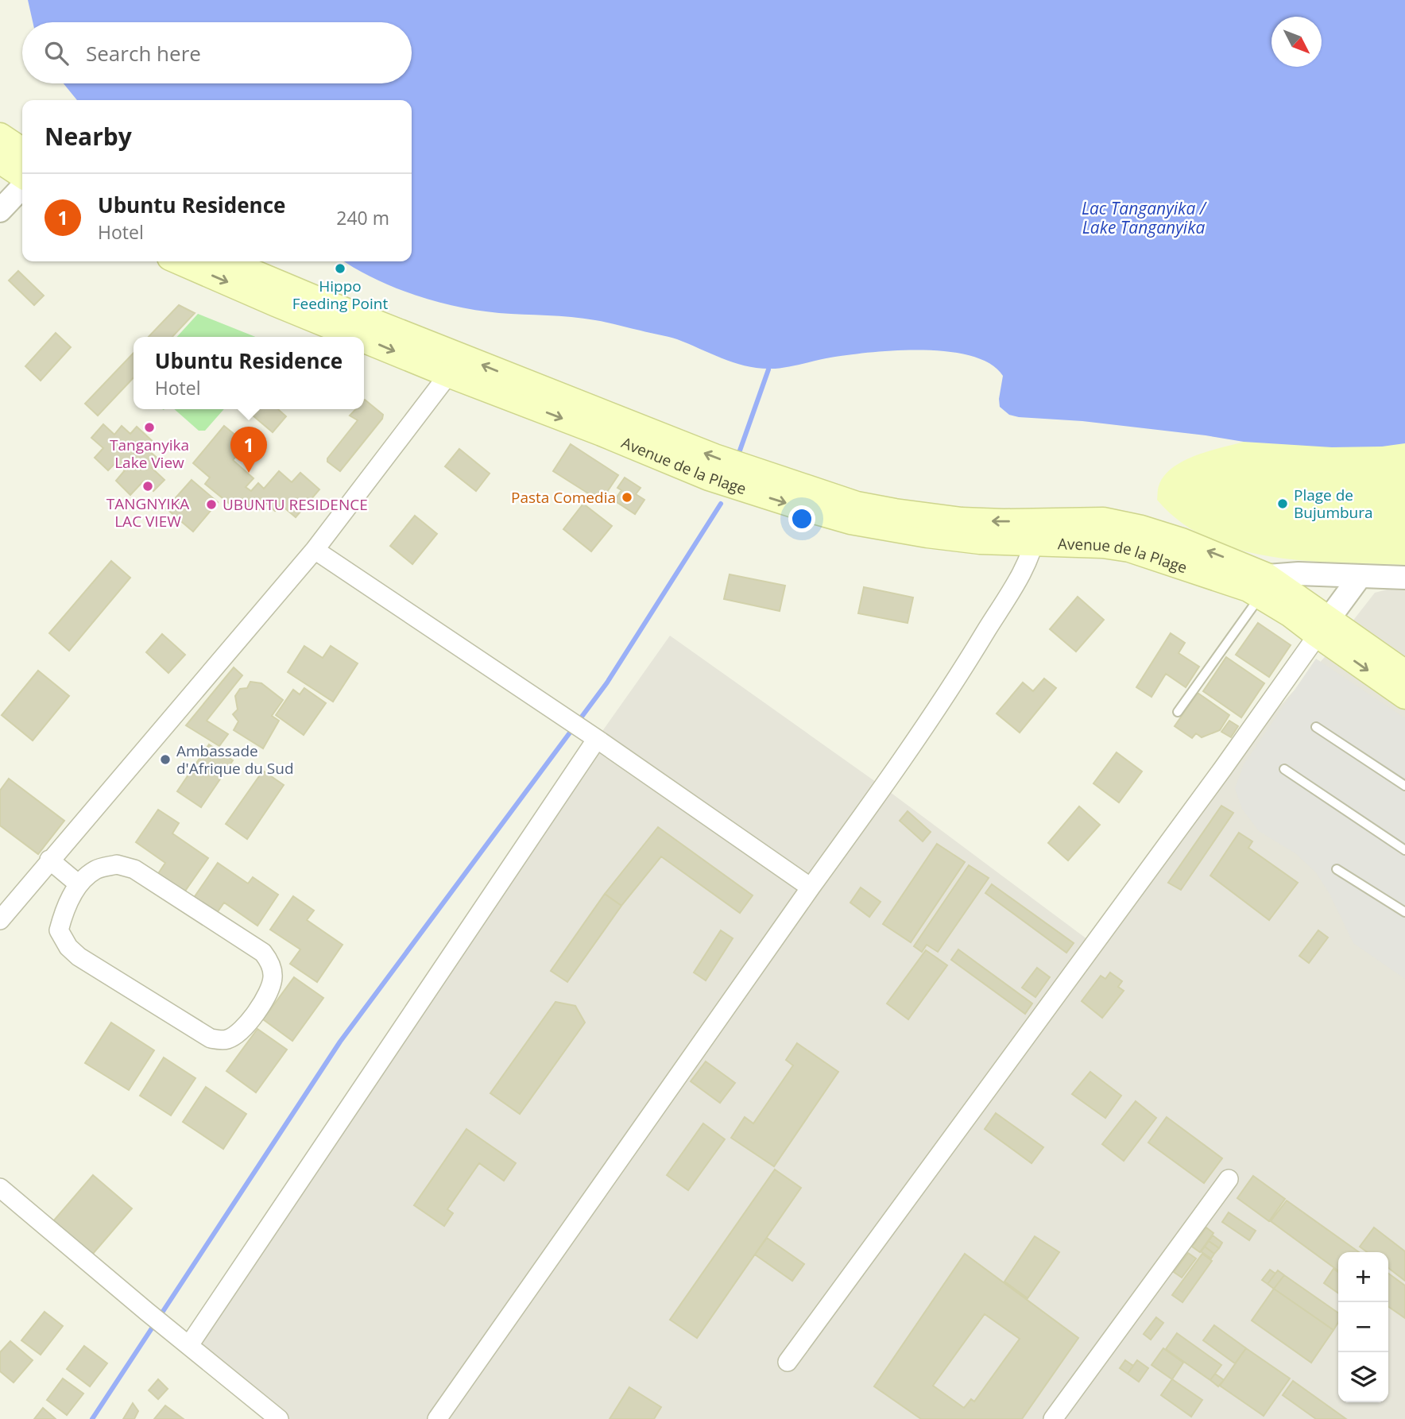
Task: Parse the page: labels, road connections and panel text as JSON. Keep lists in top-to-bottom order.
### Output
{
  "streets": {
    "main road": ["Avenue de la Plage"]
  },
  "water": ["Lac Tanganyika / Lake Tanganyika"],
  "places": [
    "Hippo Feeding Point",
    "Tanganyika Lake View",
    "TANGNYIKA LAC VIEW",
    "Pasta Comedia",
    "Plage de Bujumbura",
    "UBUNTU RESIDENCE",
    "Ambassade d'Afrique du Sud"
  ],
  "north": "bottom right",
  "page": {
    "search": "Search here",
    "heading": "Nearby",
    "list": [
      {
        "mark": "1",
        "name": "Ubuntu Residence",
        "note": "Hotel",
        "value": "240 m"
      }
    ],
    "popup": ["Ubuntu Residence", "Hotel"],
    "pins": "1",
    "map_buttons": ["+", "−"]
  }
}
